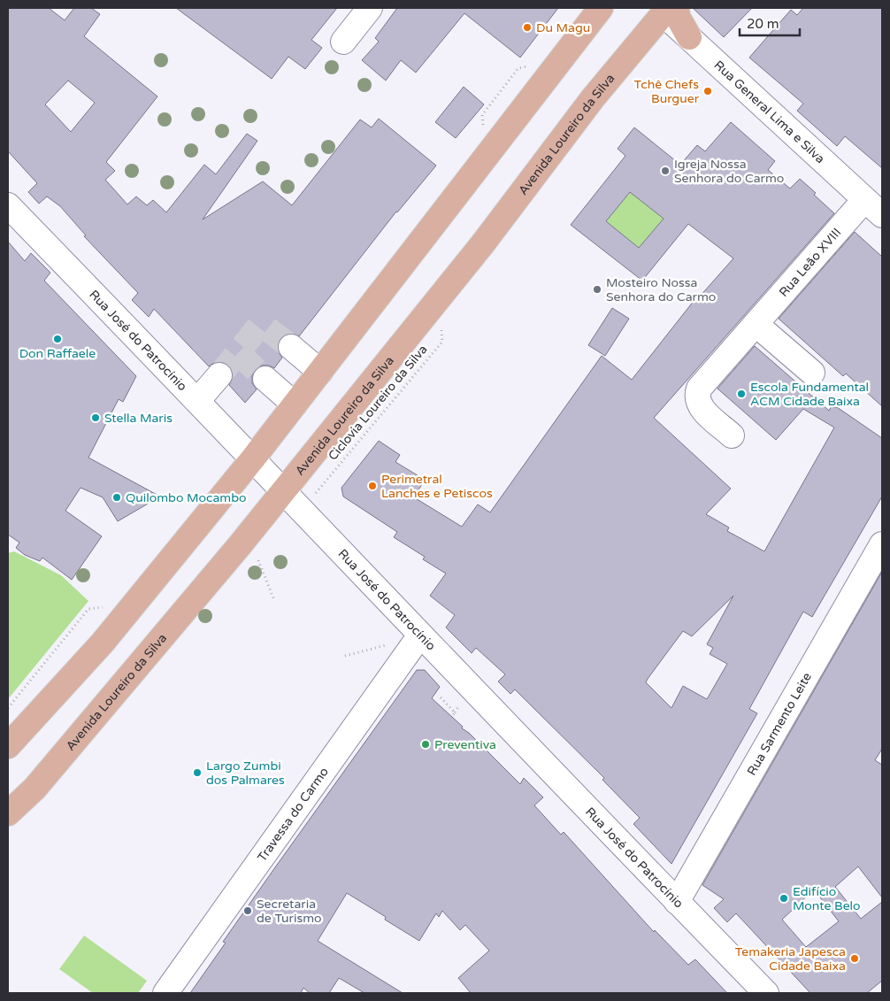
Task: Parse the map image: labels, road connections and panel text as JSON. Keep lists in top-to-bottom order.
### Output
{
  "streets": {
    "main road": ["Avenida Loureiro da Silva"],
    "street": [
      "Rua General Lima e Silva",
      "Rua Leão XVIII",
      "Rua José do Patrocínio",
      "Rua Sarmento Leite",
      "Travessa do Carmo"
    ],
    "path": ["Ciclovia Loureiro da Silva"]
  },
  "crossings": [
    ["Rua General Lima e Silva", "Avenida Loureiro da Silva"],
    ["Rua General Lima e Silva", "Rua Leão XVIII"],
    ["Avenida Loureiro da Silva", "Rua José do Patrocínio"],
    ["Avenida Loureiro da Silva", "Ciclovia Loureiro da Silva"],
    ["Rua José do Patrocínio", "Ciclovia Loureiro da Silva"],
    ["Rua José do Patrocínio", "Rua Sarmento Leite"],
    ["Rua José do Patrocínio", "Travessa do Carmo"]
  ],
  "places": [
    "Du Magu",
    "Tchê Chefs Burguer",
    "Igreja Nossa Senhora do Carmo",
    "Mosteiro Nossa Senhora do Carmo",
    "Don Raffaele",
    "Escola Fundamental ACM Cidade Baixa",
    "Stella Maris",
    "Perimetral Lanches e Petiscos",
    "Quilombo Mocambo",
    "Preventiva",
    "Largo Zumbi dos Palmares",
    "Edifício Monte Belo",
    "Secretaria de Turismo",
    "Temakeria Japesca Cidade Baixa"
  ],
  "scale_bar": "20 m"
}
